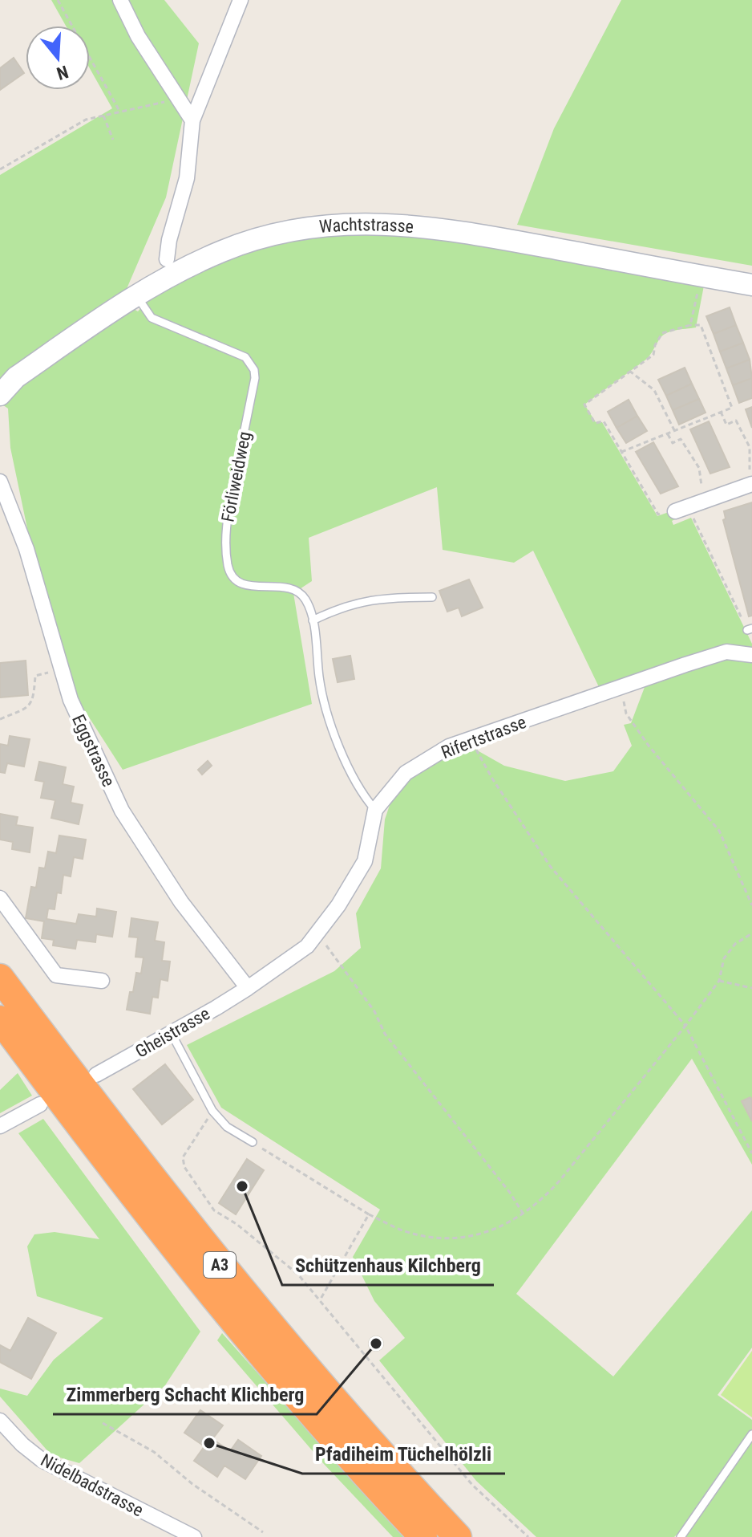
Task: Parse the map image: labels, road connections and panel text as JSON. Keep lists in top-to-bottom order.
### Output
{
  "streets": {
    "highway": ["A3"],
    "main road": ["Wachtstrasse"],
    "street": [
      "Rifertstrasse",
      "Eggstrasse",
      "Gheistrasse",
      "Nidelbadstrasse"
    ],
    "lane": ["Förliweidweg"]
  },
  "crossings": [
    ["Wachtstrasse", "Förliweidweg"],
    ["Förliweidweg", "Rifertstrasse"],
    ["Rifertstrasse", "Eggstrasse"],
    ["Rifertstrasse", "Gheistrasse"],
    ["Eggstrasse", "Gheistrasse"]
  ],
  "places": ["Schützenhaus Kilchberg", "Zimmerberg Schacht Klichberg", "Pfadiheim Tüchelhölzli"],
  "north": "bottom"
}
